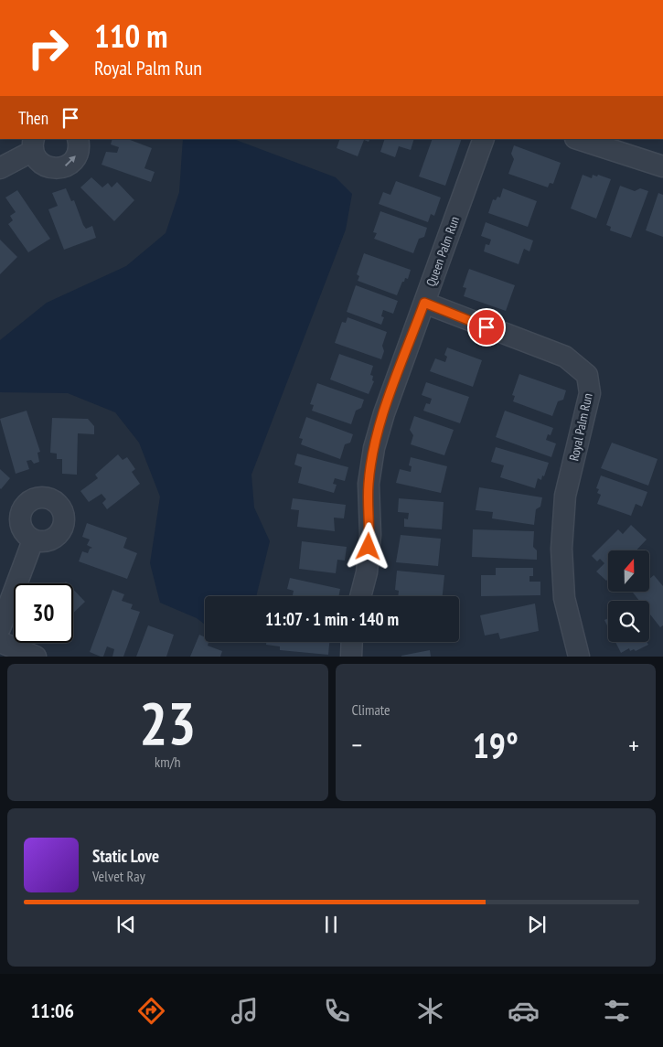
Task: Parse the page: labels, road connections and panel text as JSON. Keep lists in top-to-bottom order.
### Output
{
  "streets": {
    "street": ["Queen Palm Run", "Royal Palm Run"]
  },
  "crossings": [
    ["Queen Palm Run", "Royal Palm Run"]
  ],
  "north": "top",
  "page": {
    "turn": ["110 m", "Royal Palm Run"],
    "then": "Then",
    "limit": "30",
    "trip": "11:07 · 1 min · 140 m",
    "tile": [
      ["23", "km/h"],
      "Climate"
    ],
    "heat": ["−", "19°", "+"],
    "song": ["Static Love", "Velvet Ray"],
    "tabs": "11:06"
  }
}
